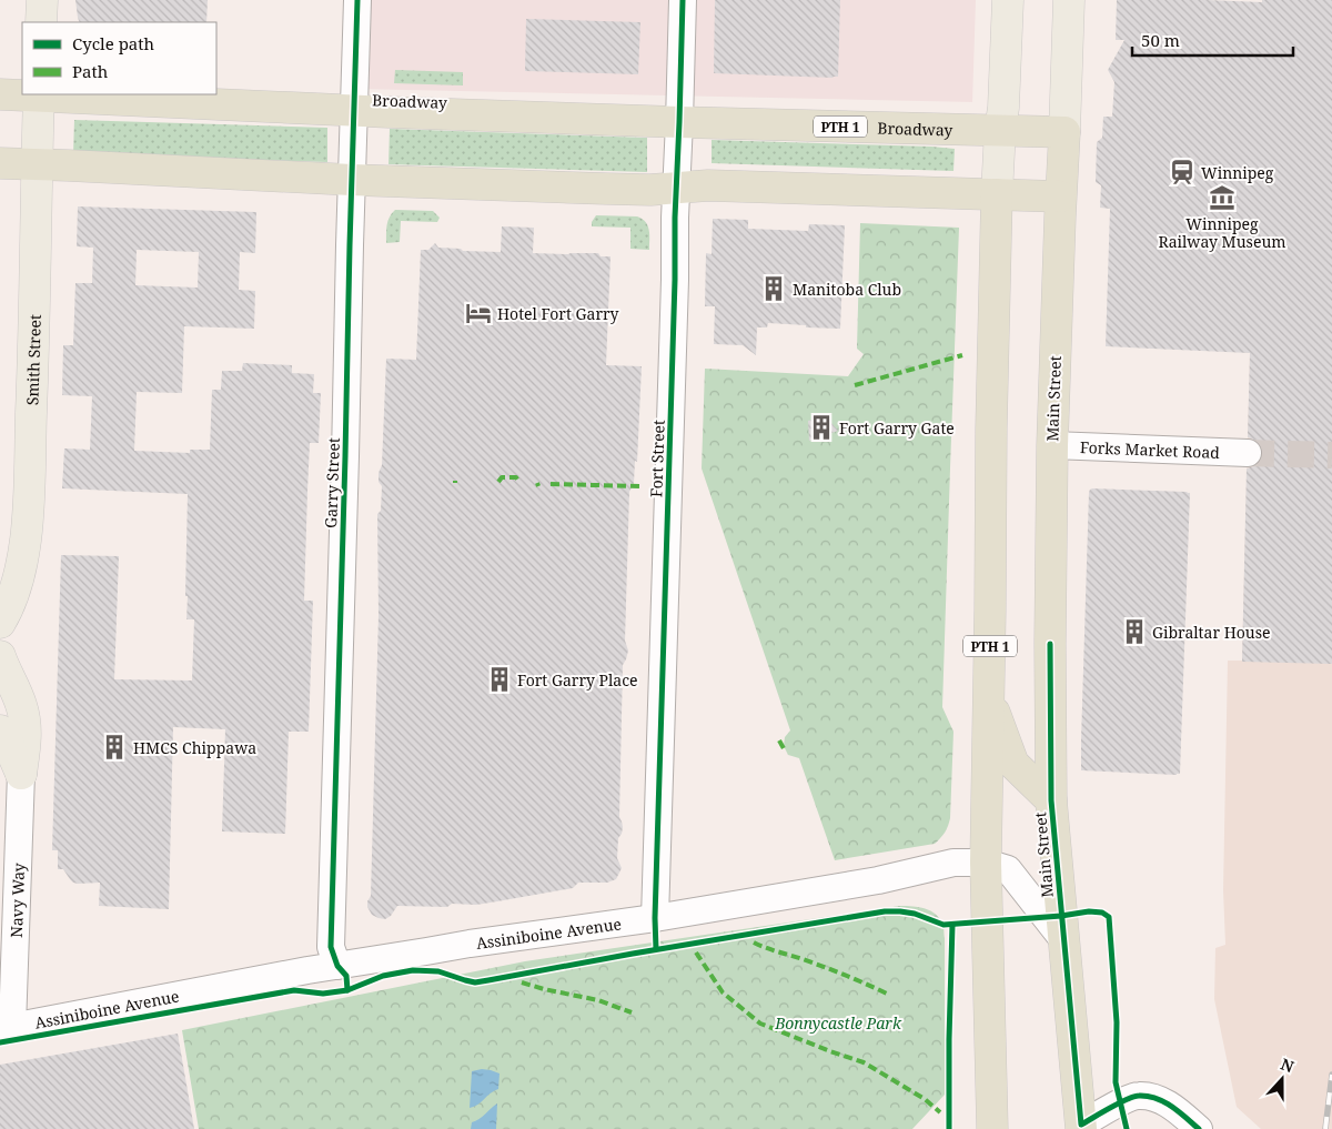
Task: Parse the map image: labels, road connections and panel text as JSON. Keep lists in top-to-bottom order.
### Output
{
  "streets": {
    "highway": ["Broadway", "PTH 1", "Main Street"],
    "main road": ["Smith Street"],
    "street": [
      "Forks Market Road",
      "Fort Street",
      "Garry Street",
      "Navy Way",
      "Assiniboine Avenue"
    ]
  },
  "crossings": [
    ["Broadway", "Smith Street"],
    ["Broadway", "Main Street"],
    ["Broadway", "Fort Street"],
    ["Broadway", "Garry Street"],
    ["PTH 1", "Assiniboine Avenue"],
    ["Main Street", "Forks Market Road"],
    ["Main Street", "Assiniboine Avenue"],
    ["Fort Street", "Assiniboine Avenue"],
    ["Garry Street", "Assiniboine Avenue"],
    ["Navy Way", "Assiniboine Avenue"]
  ],
  "parks": ["Bonnycastle Park"],
  "places": {
    "station": ["Winnipeg"],
    "museum": ["Winnipeg Railway Museum"],
    "building": [
      "Manitoba Club",
      "Fort Garry Gate",
      "Gibraltar House",
      "Fort Garry Place",
      "HMCS Chippawa"
    ],
    "hotel": ["Hotel Fort Garry"]
  },
  "legend": ["Cycle path", "Path"],
  "scale_bar": "50 m",
  "north": "top"
}
